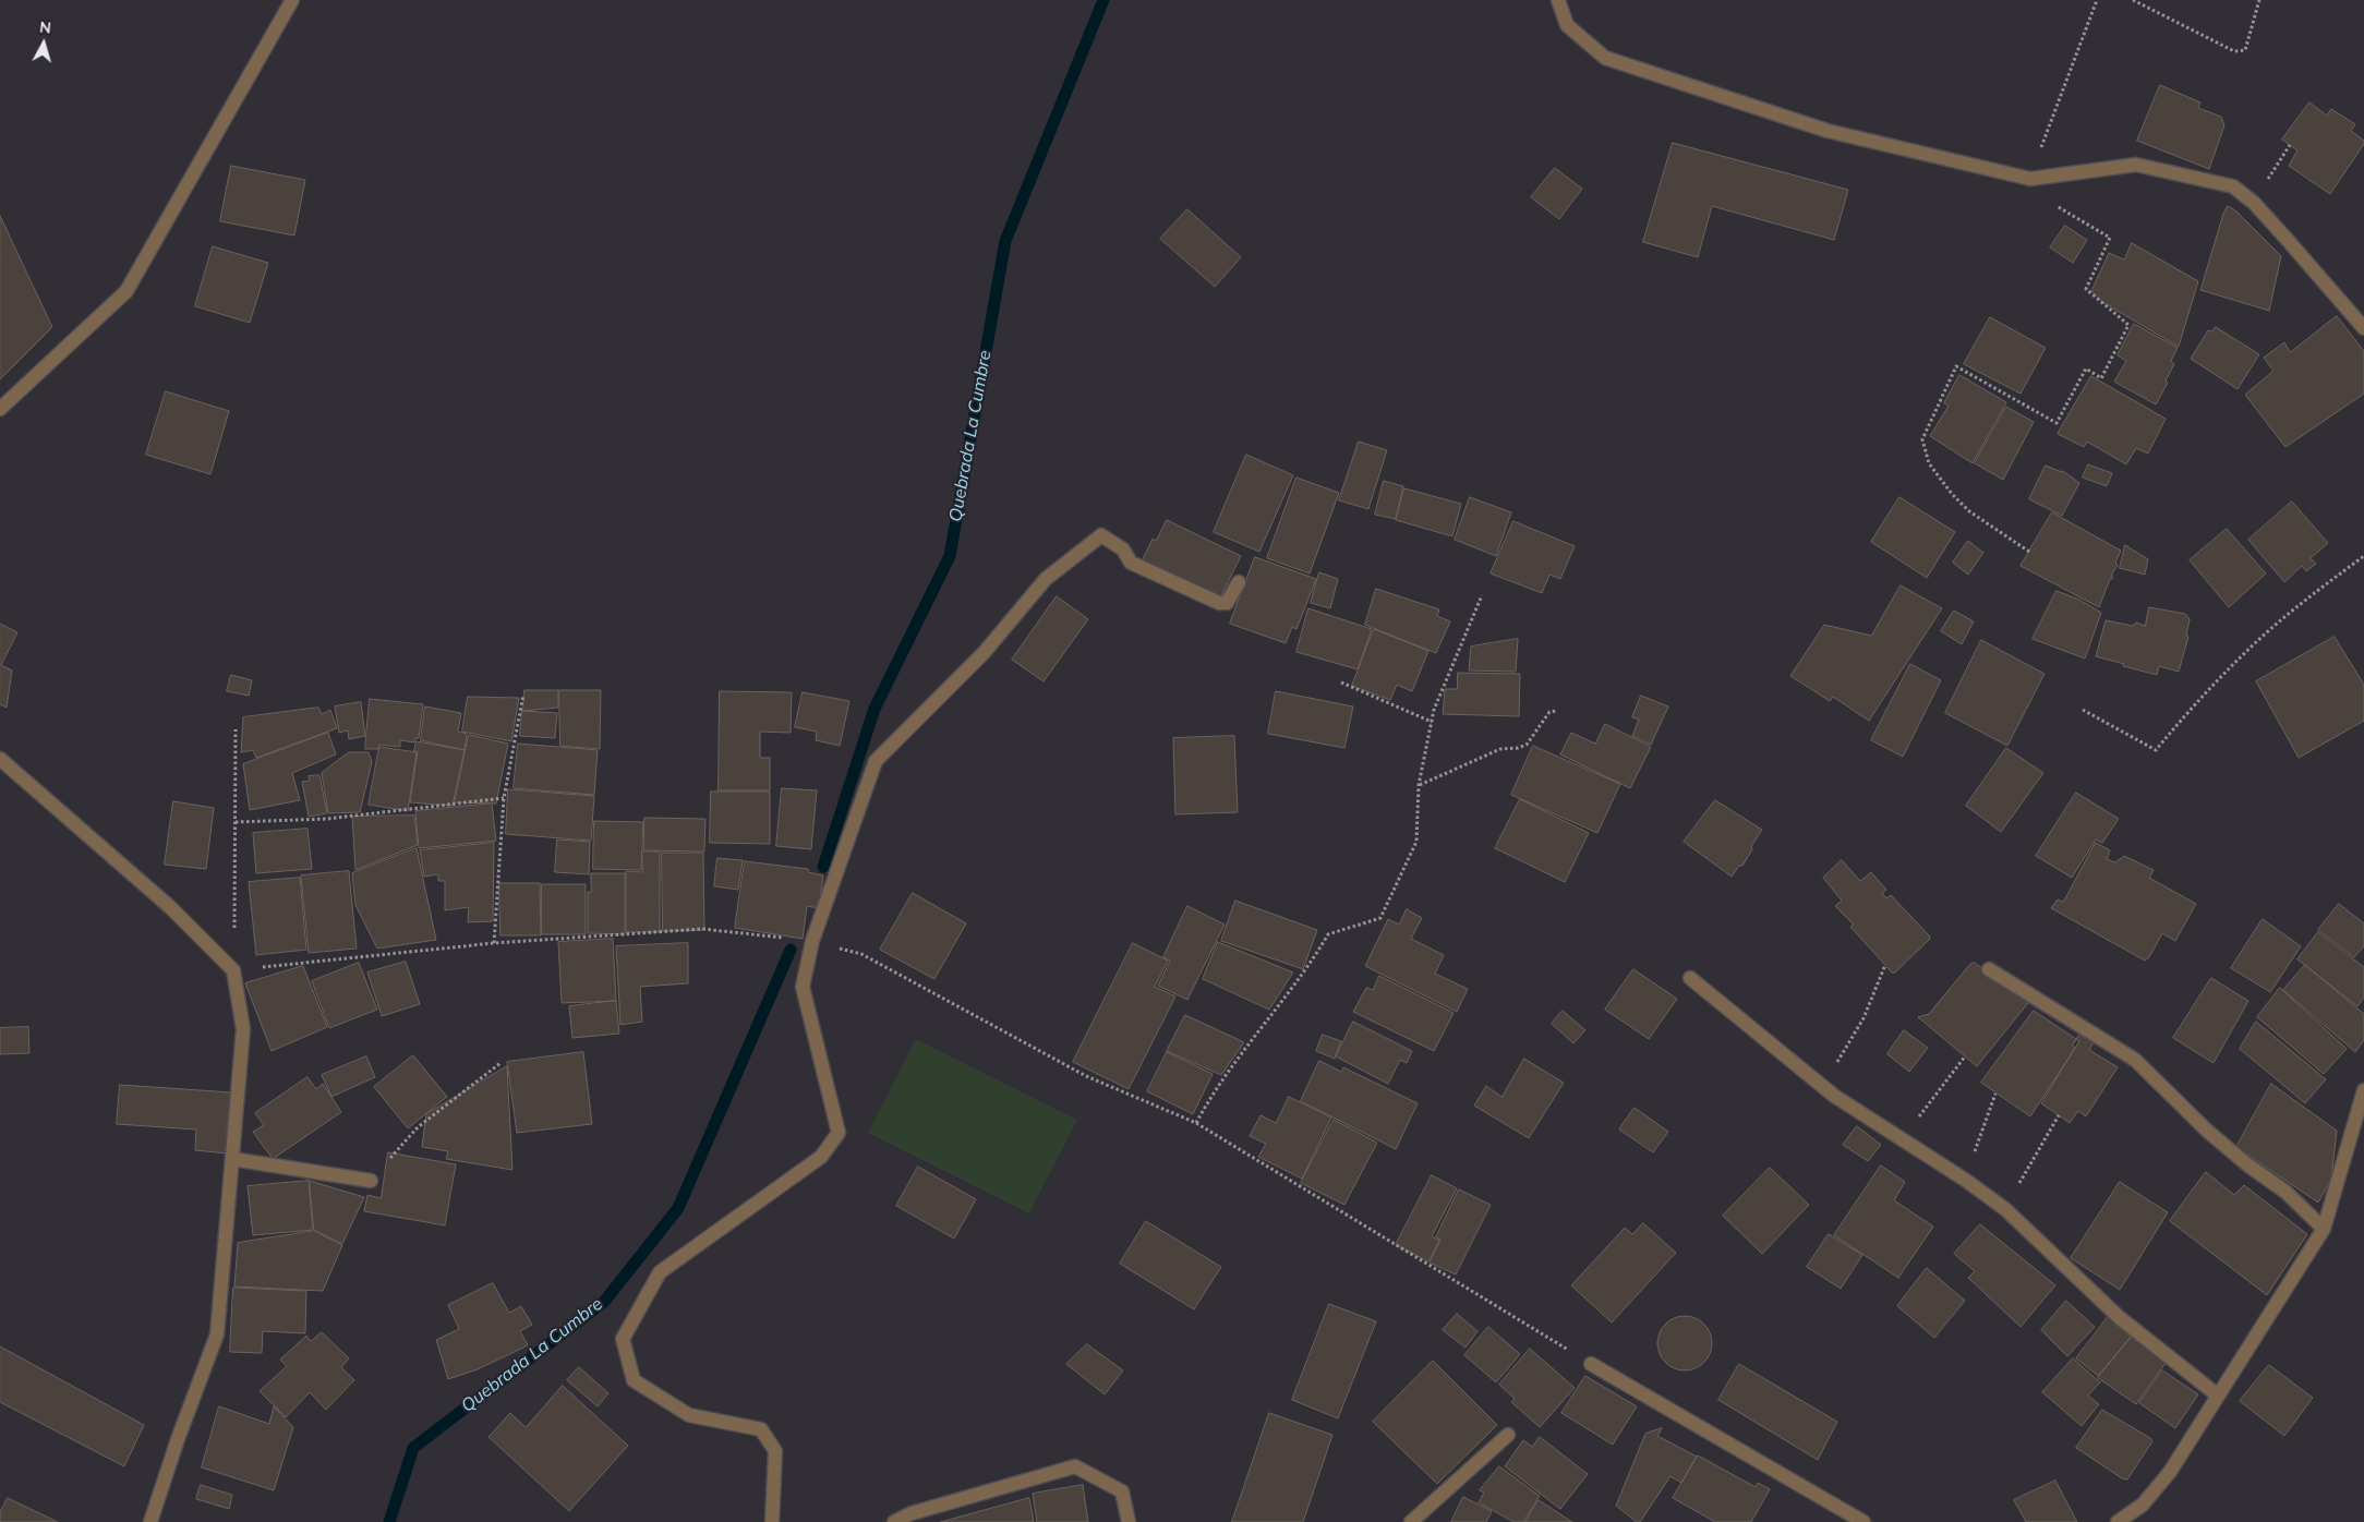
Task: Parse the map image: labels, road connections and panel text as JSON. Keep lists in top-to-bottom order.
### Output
{
  "water": ["Quebrada La Cumbre"],
  "north": "top"
}
